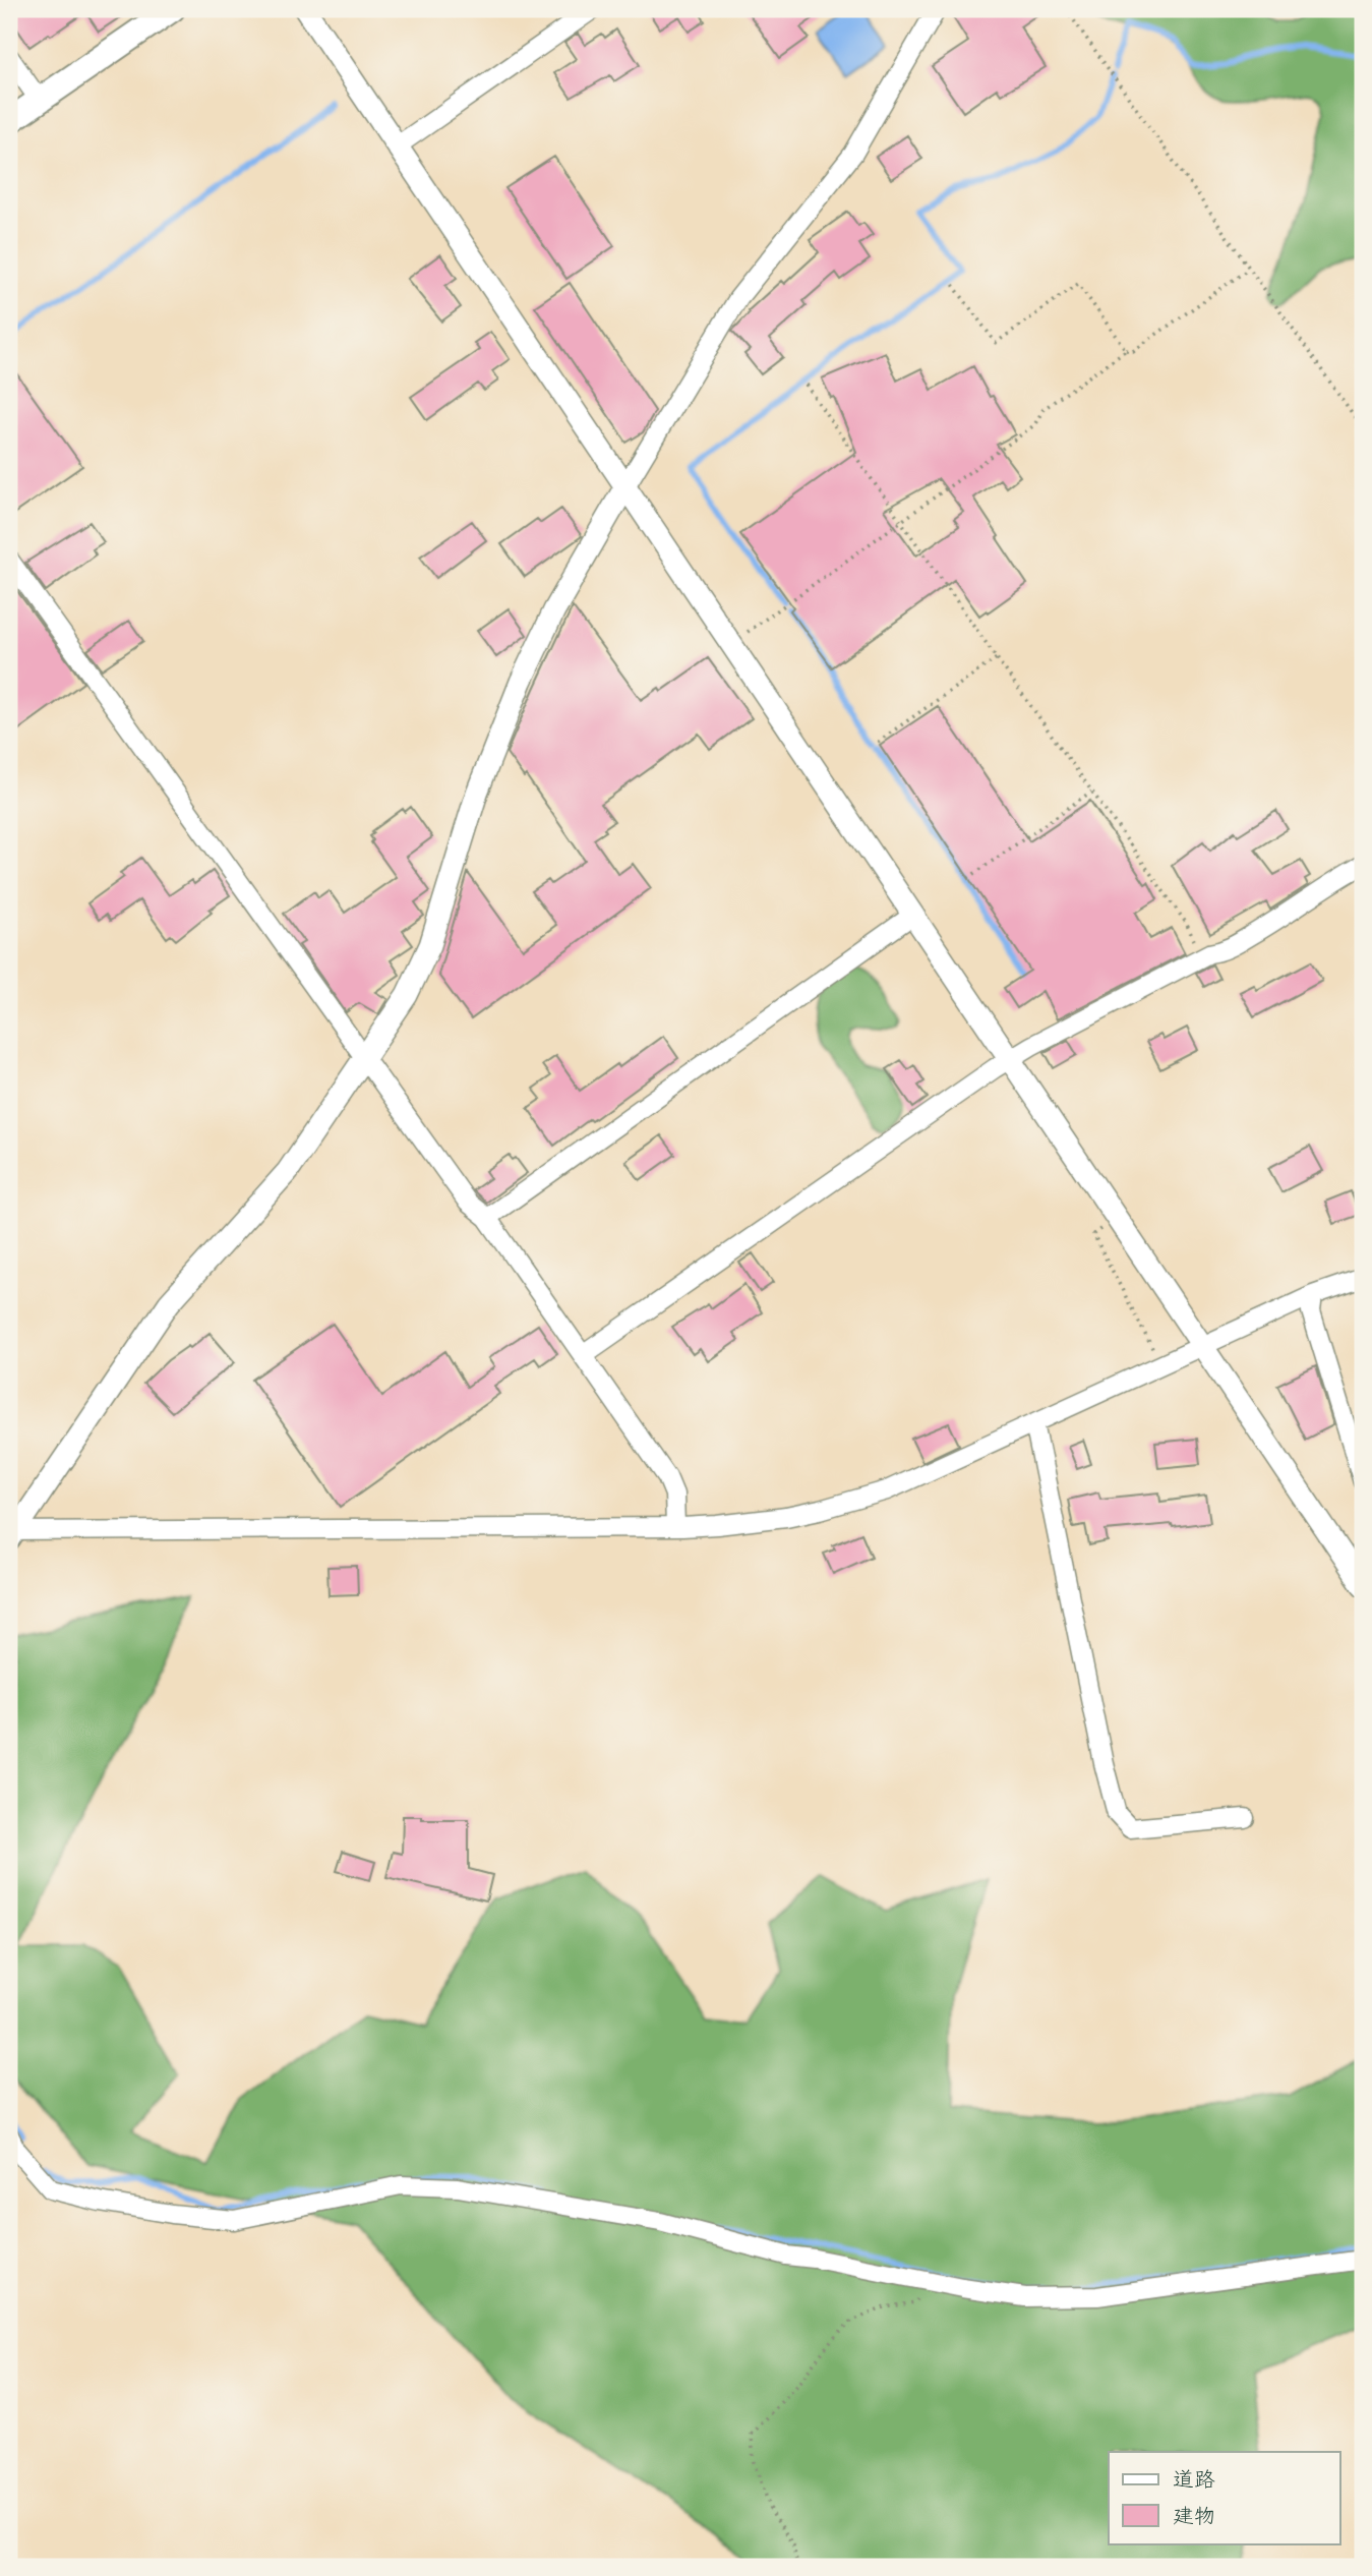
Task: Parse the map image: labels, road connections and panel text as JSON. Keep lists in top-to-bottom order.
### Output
{
  "legend": ["道路", "建物"]
}
